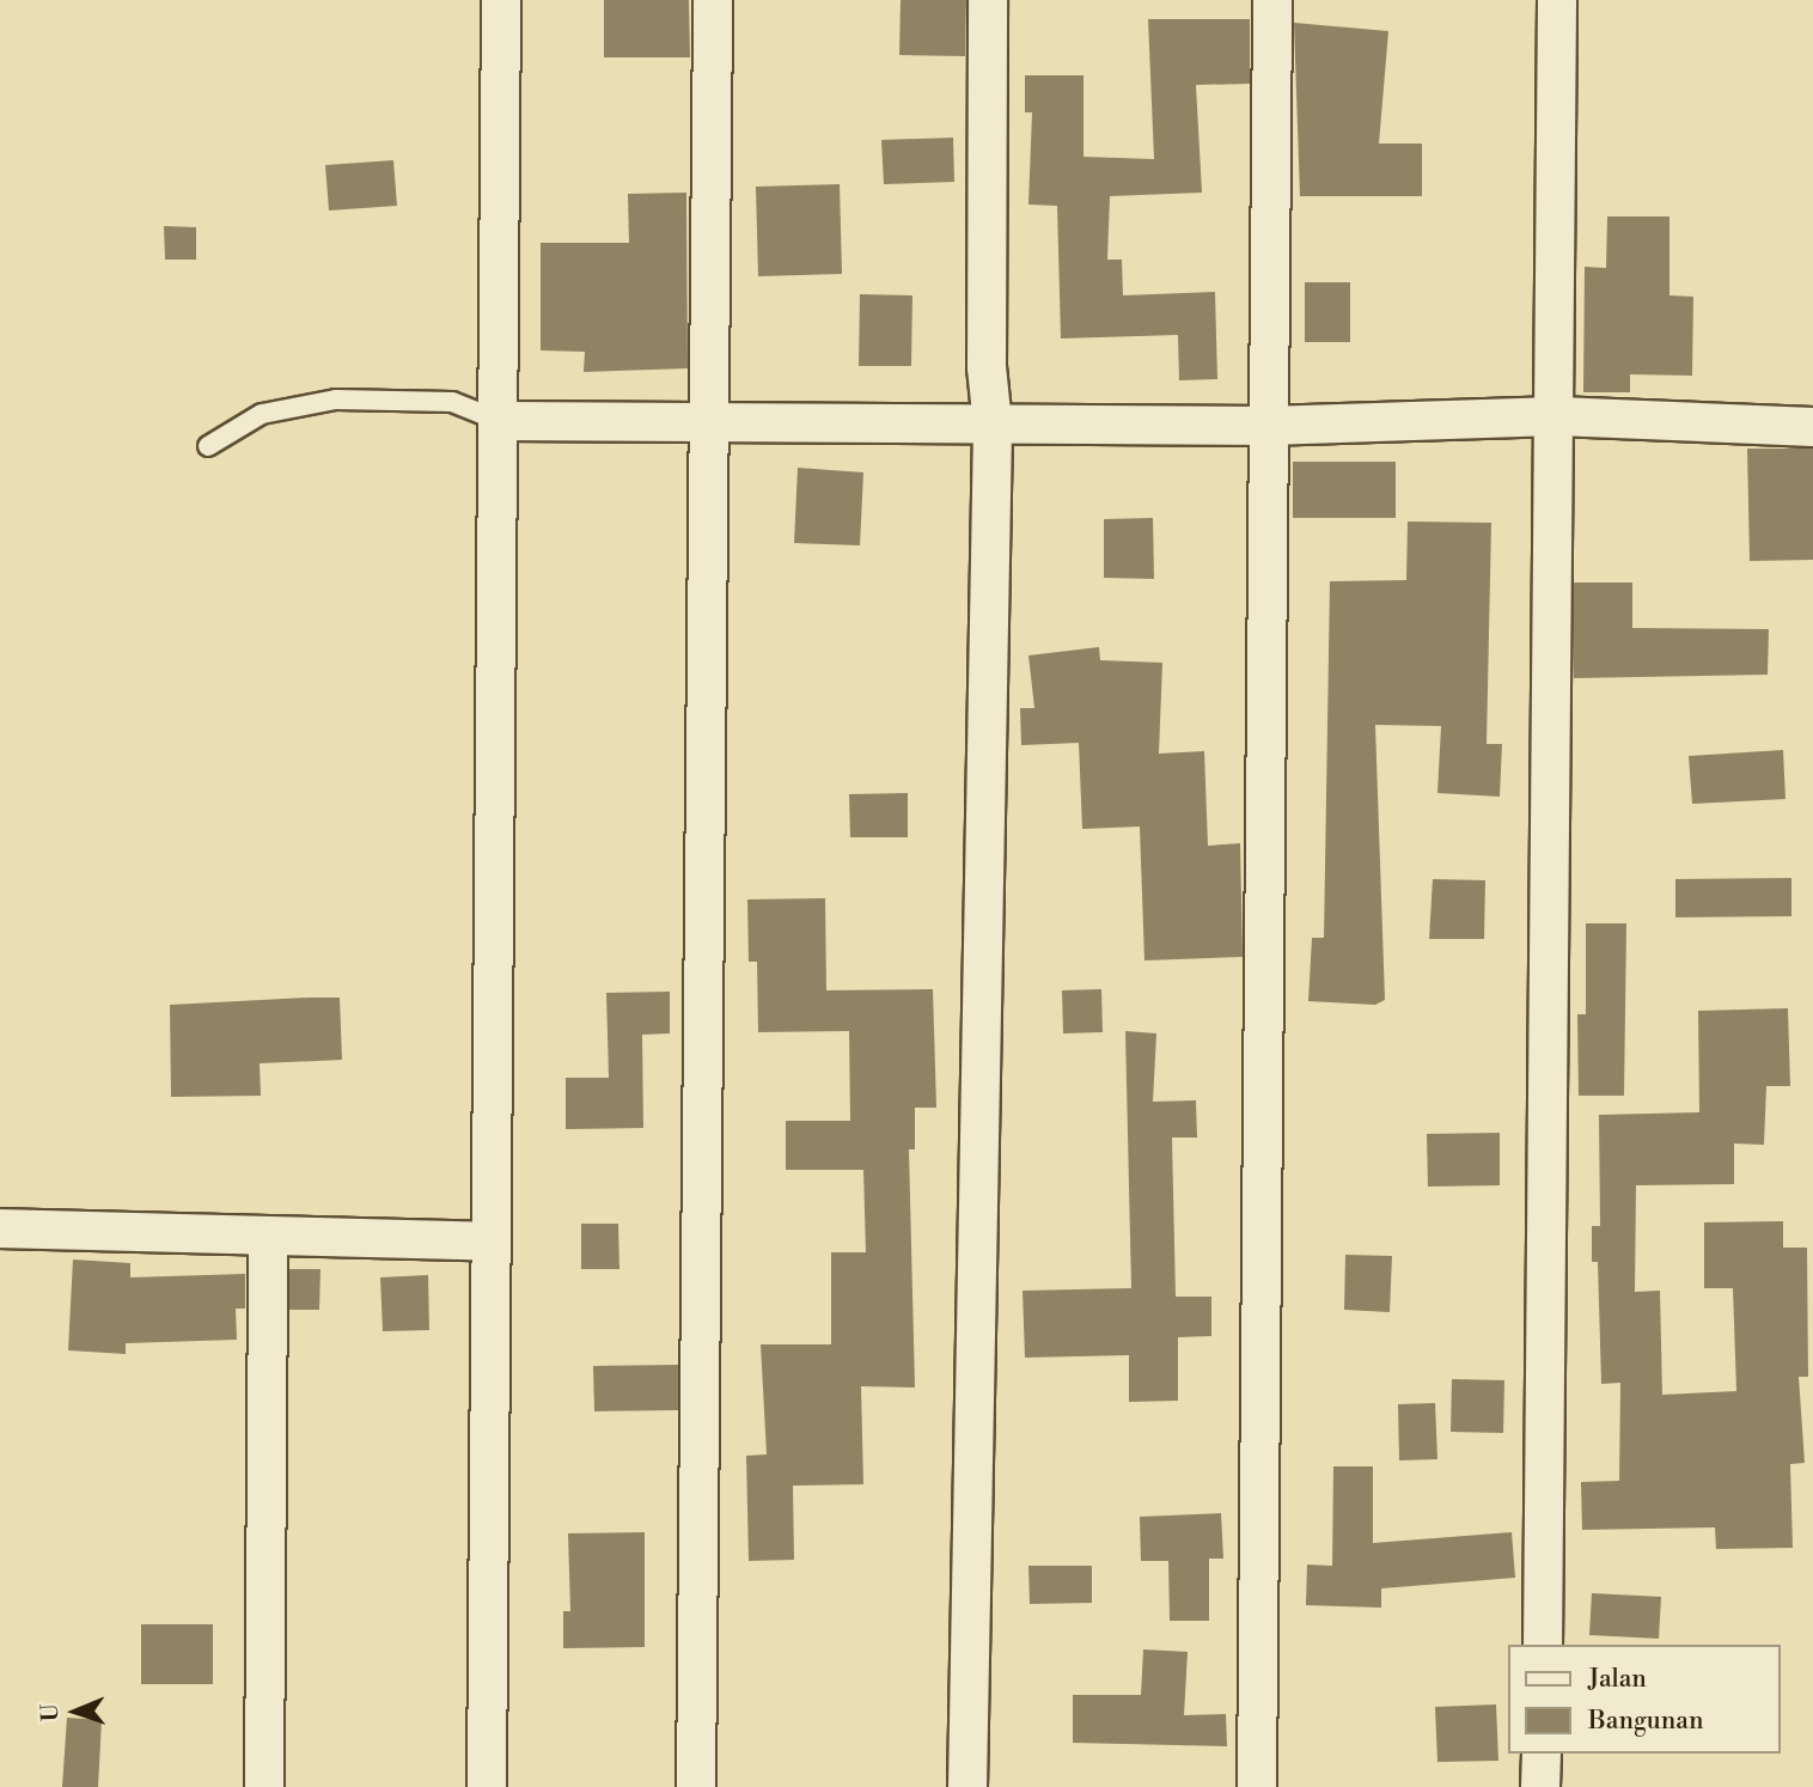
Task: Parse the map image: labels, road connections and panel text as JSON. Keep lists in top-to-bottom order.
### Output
{
  "legend": ["Jalan", "Bangunan"],
  "north": "left"
}
